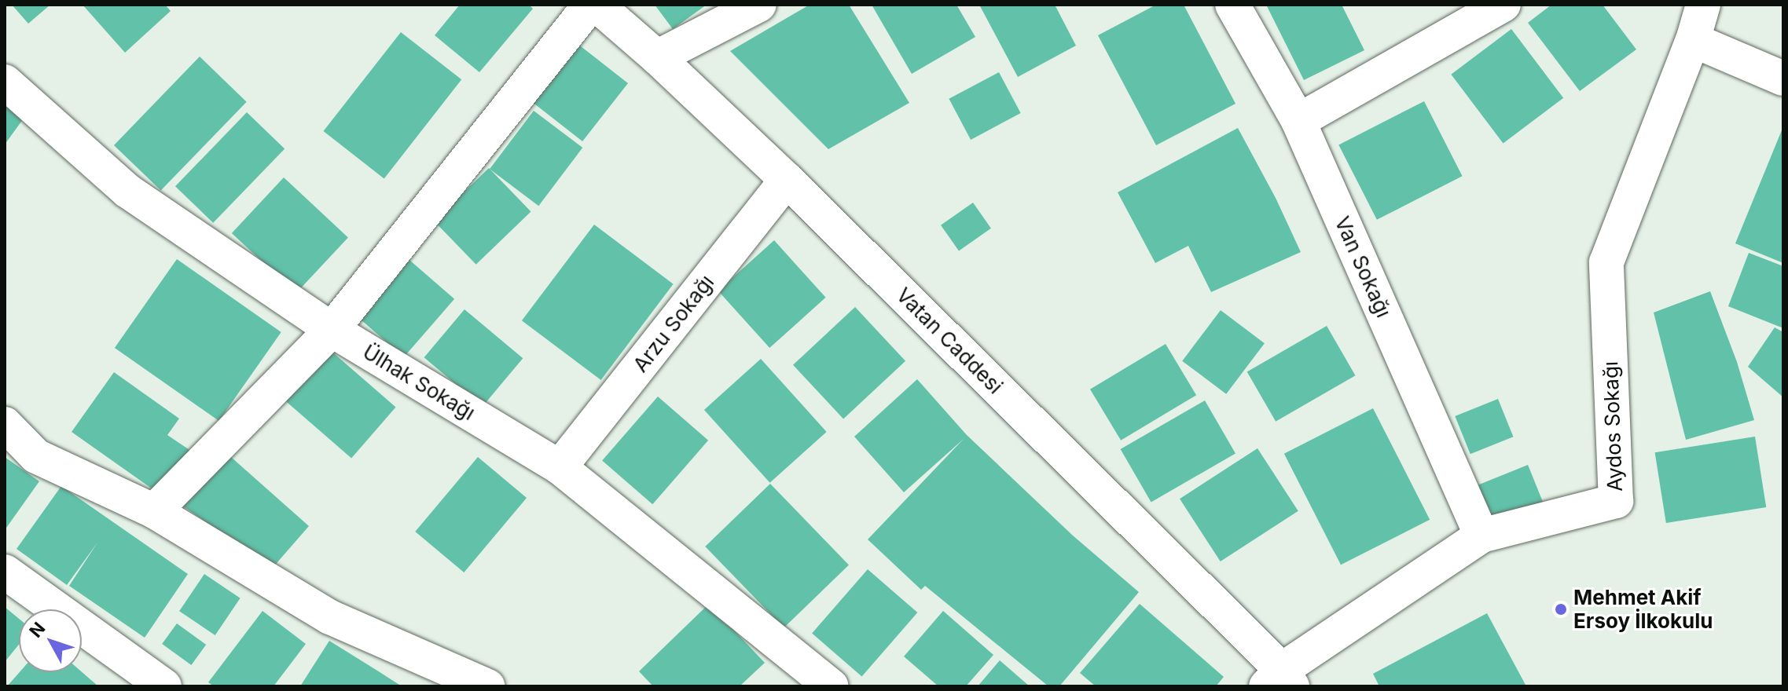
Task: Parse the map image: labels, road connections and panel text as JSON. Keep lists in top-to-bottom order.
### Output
{
  "streets": {
    "street": [
      "Van Sokağı",
      "Arzu Sokağı",
      "Vatan Caddesi",
      "Ülhak Sokağı",
      "Aydos Sokağı"
    ]
  },
  "crossings": [
    ["Van Sokağı", "Aydos Sokağı"],
    ["Arzu Sokağı", "Vatan Caddesi"],
    ["Arzu Sokağı", "Ülhak Sokağı"],
    ["Vatan Caddesi", "Aydos Sokağı"]
  ],
  "places": ["Mehmet Akif Ersoy İlkokulu"],
  "north": "top left"
}
